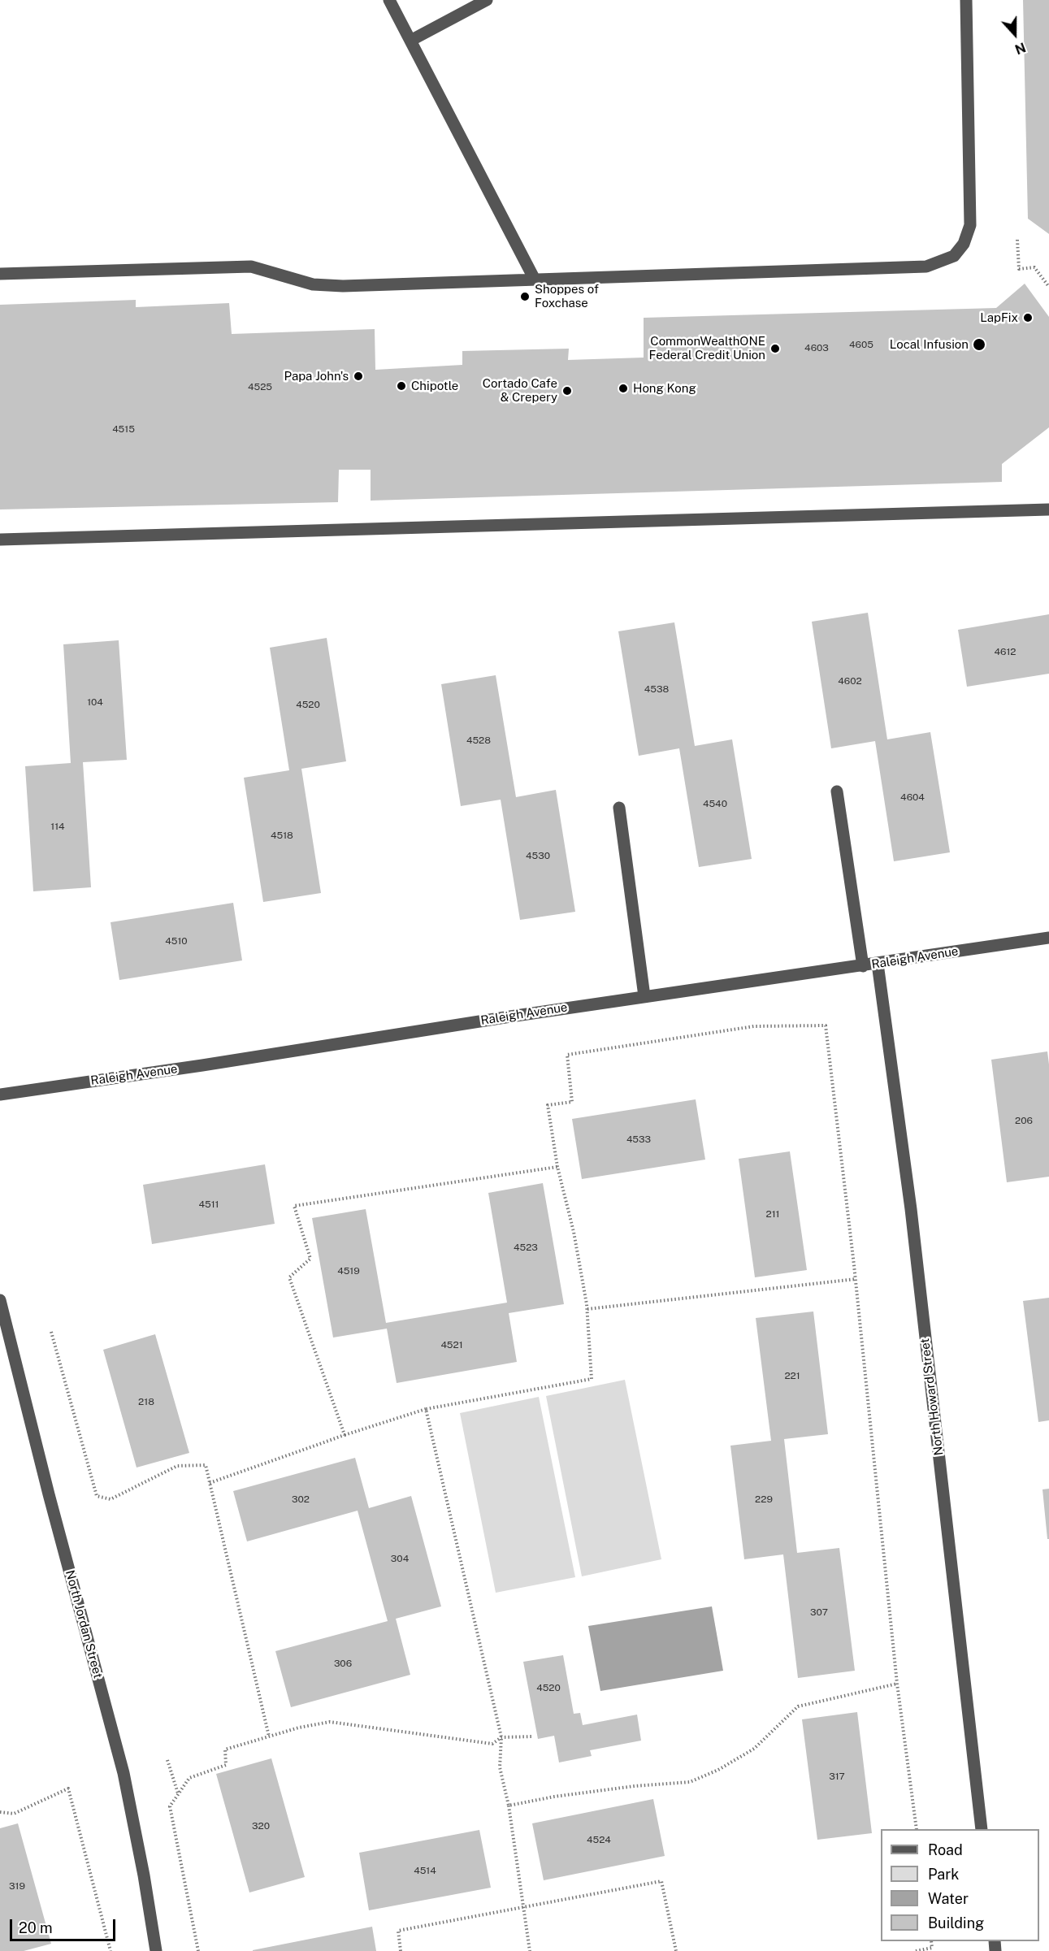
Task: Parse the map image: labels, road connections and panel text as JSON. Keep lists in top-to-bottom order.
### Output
{
  "streets": {
    "street": ["Raleigh Avenue", "North Howard Street", "North Jordan Street"]
  },
  "crossings": [
    ["Raleigh Avenue", "North Howard Street"]
  ],
  "places": [
    "Shoppes of Foxchase",
    "LapFix",
    "Local Infusion",
    "CommonWealthONE Federal Credit Union",
    "Papa John's",
    "Chipotle",
    "Hong Kong",
    "Cortado Cafe & Crepery"
  ],
  "house_numbers": [
    "4605",
    "4603",
    "4525",
    "4515",
    "4612",
    "4602",
    "4538",
    "104",
    "4520",
    "4528",
    "4604",
    "4540",
    "114",
    "4518",
    "4530",
    "4510",
    "206",
    "4533",
    "4511",
    "211",
    "4523",
    "4519",
    "4521",
    "221",
    "218",
    "302",
    "229",
    "304",
    "307",
    "306",
    "4520",
    "317",
    "320",
    "4524",
    "4514",
    "319"
  ],
  "legend": [
    "Road",
    "Park",
    "Water",
    "Building"
  ],
  "scale_bar": "20 m",
  "north": "bottom"
}
